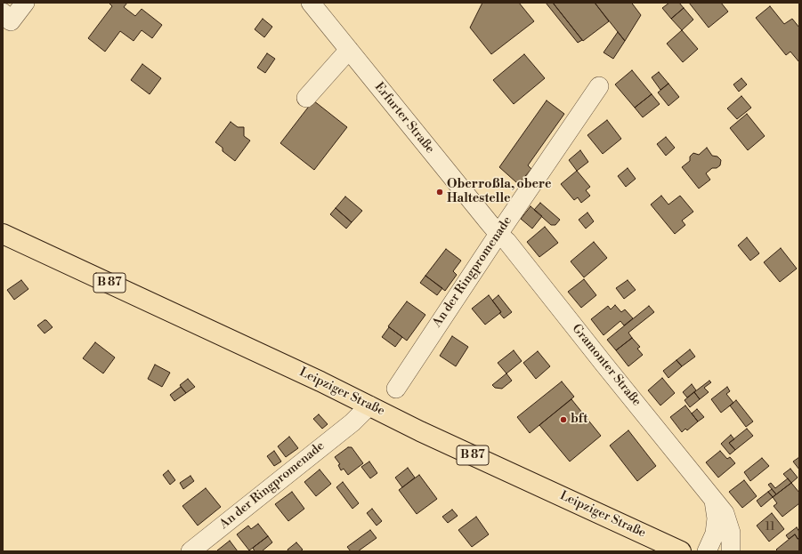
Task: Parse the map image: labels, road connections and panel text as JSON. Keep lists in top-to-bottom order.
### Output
{
  "streets": {
    "main road": ["B 87", "Leipziger Straße"],
    "street": ["Erfurter Straße", "An der Ringpromenade", "Gramonter Straße"]
  },
  "crossings": [
    ["Erfurter Straße", "An der Ringpromenade"],
    ["Erfurter Straße", "Gramonter Straße"],
    ["An der Ringpromenade", "Gramonter Straße"],
    ["An der Ringpromenade", "Leipziger Straße"]
  ],
  "places": ["Oberroßla, obere Haltestelle", "bft"],
  "house_numbers": ["11"]
}
